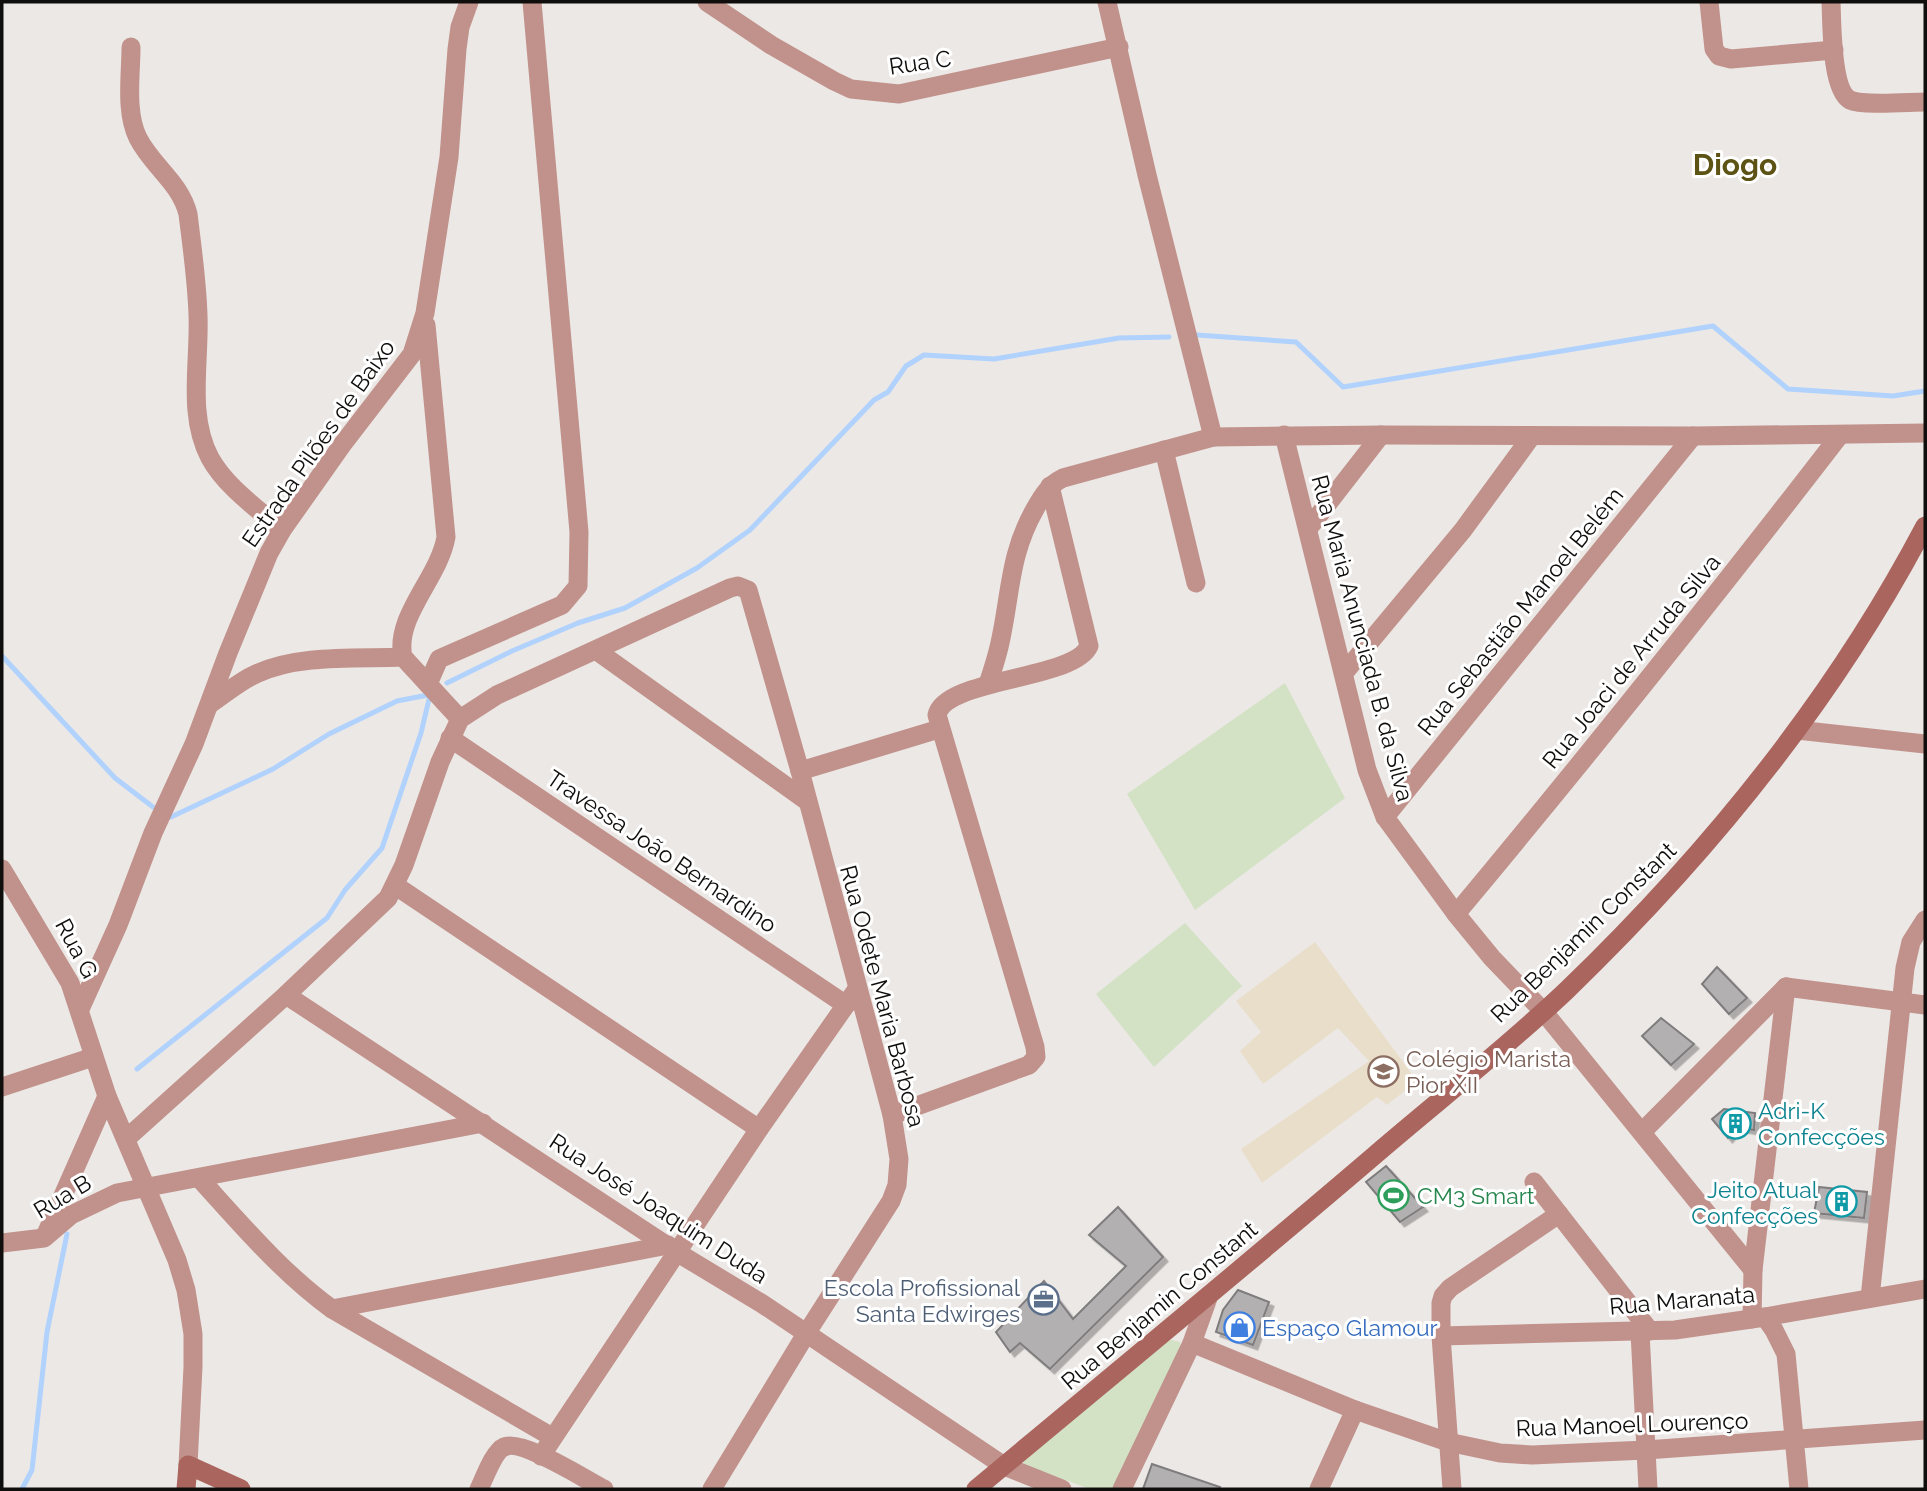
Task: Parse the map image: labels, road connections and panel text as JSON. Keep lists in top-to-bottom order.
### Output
{
  "streets": {
    "main road": ["Rua Benjamin Constant"],
    "street": [
      "Rua C",
      "Estrada Pilões de Baixo",
      "Rua Sebastião Manoel Belém",
      "Rua Maria Anunciada B. da Silva",
      "Rua Joaci de Arruda Silva",
      "Travessa João Bernardino",
      "Rua G",
      "Rua Odete Maria Barbosa",
      "Rua B",
      "Rua José Joaquim Duda",
      "Rua Maranata",
      "Rua Manoel Lourenço"
    ]
  },
  "crossings": [
    ["Estrada Pilões de Baixo", "Rua G"],
    ["Rua Sebastião Manoel Belém", "Rua Maria Anunciada B. da Silva"],
    ["Rua Maria Anunciada B. da Silva", "Rua Joaci de Arruda Silva"],
    ["Rua Maria Anunciada B. da Silva", "Rua Benjamin Constant"],
    ["Travessa João Bernardino", "Rua Odete Maria Barbosa"],
    ["Rua Benjamin Constant", "Rua José Joaquim Duda"],
    ["Rua G", "Rua B"],
    ["Rua Odete Maria Barbosa", "Rua José Joaquim Duda"],
    ["Rua B", "Rua José Joaquim Duda"]
  ],
  "districts": ["Diogo"],
  "places": {
    "school or university": ["Colégio Marista Pior XII"],
    "building": ["Adri-K Confecções", "Jeito Atual Confecções"],
    "sports": ["CM3 Smart"],
    "office": ["Escola Profissional Santa Edwirges"],
    "shop": ["Espaço Glamour"]
  }
}
